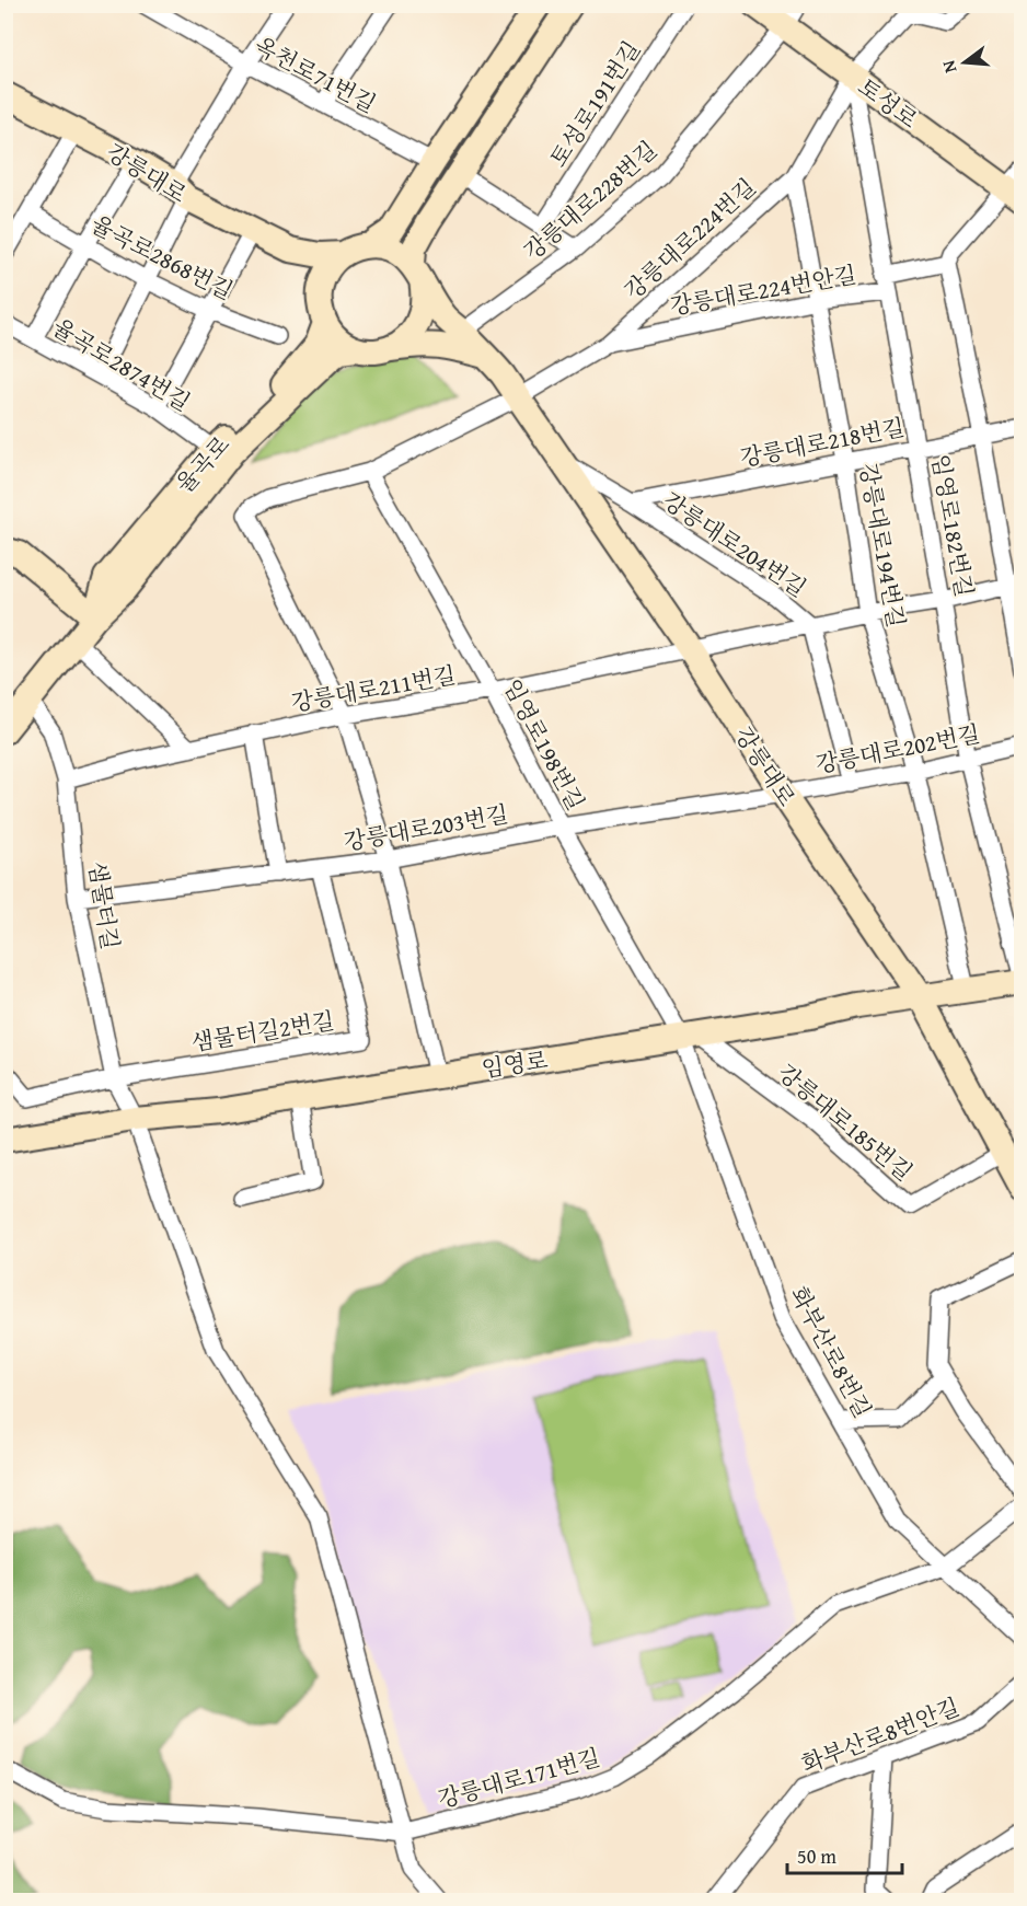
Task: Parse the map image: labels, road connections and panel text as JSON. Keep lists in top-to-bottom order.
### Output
{
  "streets": {
    "street": [
      "옥천로71번길",
      "토성로",
      "토성로191번길",
      "강릉대로",
      "강릉대로228번길",
      "강릉대로224번길",
      "율곡로2868번길",
      "강릉대로224번안길",
      "율곡로2874번길",
      "강릉대로218번길",
      "율곡로",
      "임영로182번길",
      "강릉대로204번길",
      "강릉대로194번길",
      "강릉대로211번길",
      "임영로198번길",
      "강릉대로202번길",
      "강릉대로203번길",
      "샘물터길",
      "샘물터길2번길",
      "임영로",
      "강릉대로185번길",
      "화부산로8번길",
      "화부산로8번안길",
      "강릉대로171번길"
    ]
  },
  "crossings": [
    ["토성로", "강릉대로228번길"],
    ["토성로", "강릉대로224번길"],
    ["토성로", "임영로182번길"],
    ["강릉대로", "강릉대로228번길"],
    ["강릉대로", "강릉대로224번길"],
    ["강릉대로", "율곡로"],
    ["강릉대로", "강릉대로204번길"],
    ["강릉대로", "강릉대로211번길"],
    ["강릉대로", "강릉대로202번길"],
    ["강릉대로", "강릉대로203번길"],
    ["강릉대로", "임영로"],
    ["강릉대로", "강릉대로185번길"],
    ["강릉대로224번길", "강릉대로224번안길"],
    ["강릉대로224번길", "임영로182번길"],
    ["강릉대로224번길", "강릉대로194번길"],
    ["강릉대로224번길", "강릉대로211번길"],
    ["강릉대로224번길", "임영로198번길"],
    ["강릉대로224번안길", "임영로182번길"],
    ["강릉대로224번안길", "강릉대로194번길"],
    ["율곡로2874번길", "율곡로"],
    ["강릉대로218번길", "임영로182번길"],
    ["강릉대로218번길", "강릉대로204번길"],
    ["강릉대로218번길", "강릉대로194번길"],
    ["율곡로", "샘물터길"],
    ["임영로182번길", "강릉대로211번길"],
    ["임영로182번길", "강릉대로202번길"],
    ["임영로182번길", "임영로"],
    ["강릉대로204번길", "강릉대로211번길"],
    ["강릉대로204번길", "강릉대로202번길"],
    ["강릉대로194번길", "강릉대로211번길"],
    ["강릉대로194번길", "강릉대로202번길"],
    ["강릉대로194번길", "임영로"],
    ["강릉대로211번길", "임영로198번길"],
    ["강릉대로211번길", "샘물터길"],
    ["임영로198번길", "강릉대로203번길"],
    ["임영로198번길", "임영로"],
    ["임영로198번길", "강릉대로185번길"],
    ["임영로198번길", "화부산로8번길"],
    ["강릉대로202번길", "강릉대로203번길"],
    ["강릉대로203번길", "샘물터길"],
    ["강릉대로203번길", "샘물터길2번길"],
    ["샘물터길", "샘물터길2번길"],
    ["샘물터길", "임영로"],
    ["샘물터길", "강릉대로171번길"],
    ["임영로", "강릉대로185번길"],
    ["임영로", "화부산로8번길"],
    ["강릉대로185번길", "화부산로8번길"],
    ["화부산로8번길", "강릉대로171번길"]
  ],
  "scale_bar": "50 m",
  "north": "left"
}
